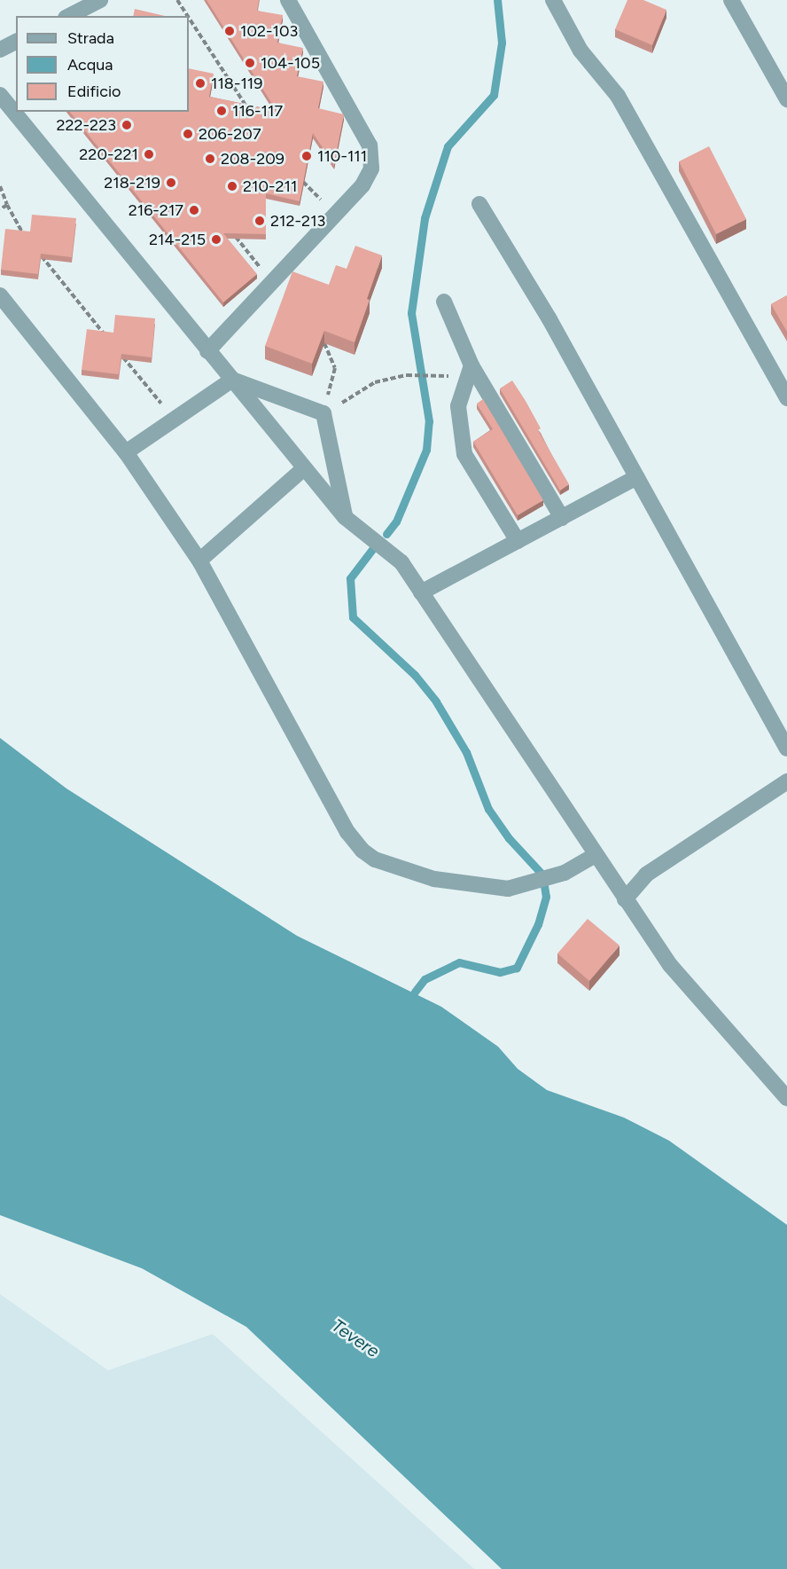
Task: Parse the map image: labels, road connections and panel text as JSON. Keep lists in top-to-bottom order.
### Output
{
  "water": ["Tevere"],
  "places": [
    "102-103",
    "104-105",
    "118-119",
    "116-117",
    "222-223",
    "206-207",
    "220-221",
    "110-111",
    "208-209",
    "218-219",
    "210-211",
    "216-217",
    "212-213",
    "214-215"
  ],
  "legend": ["Strada", "Acqua", "Edificio"]
}
